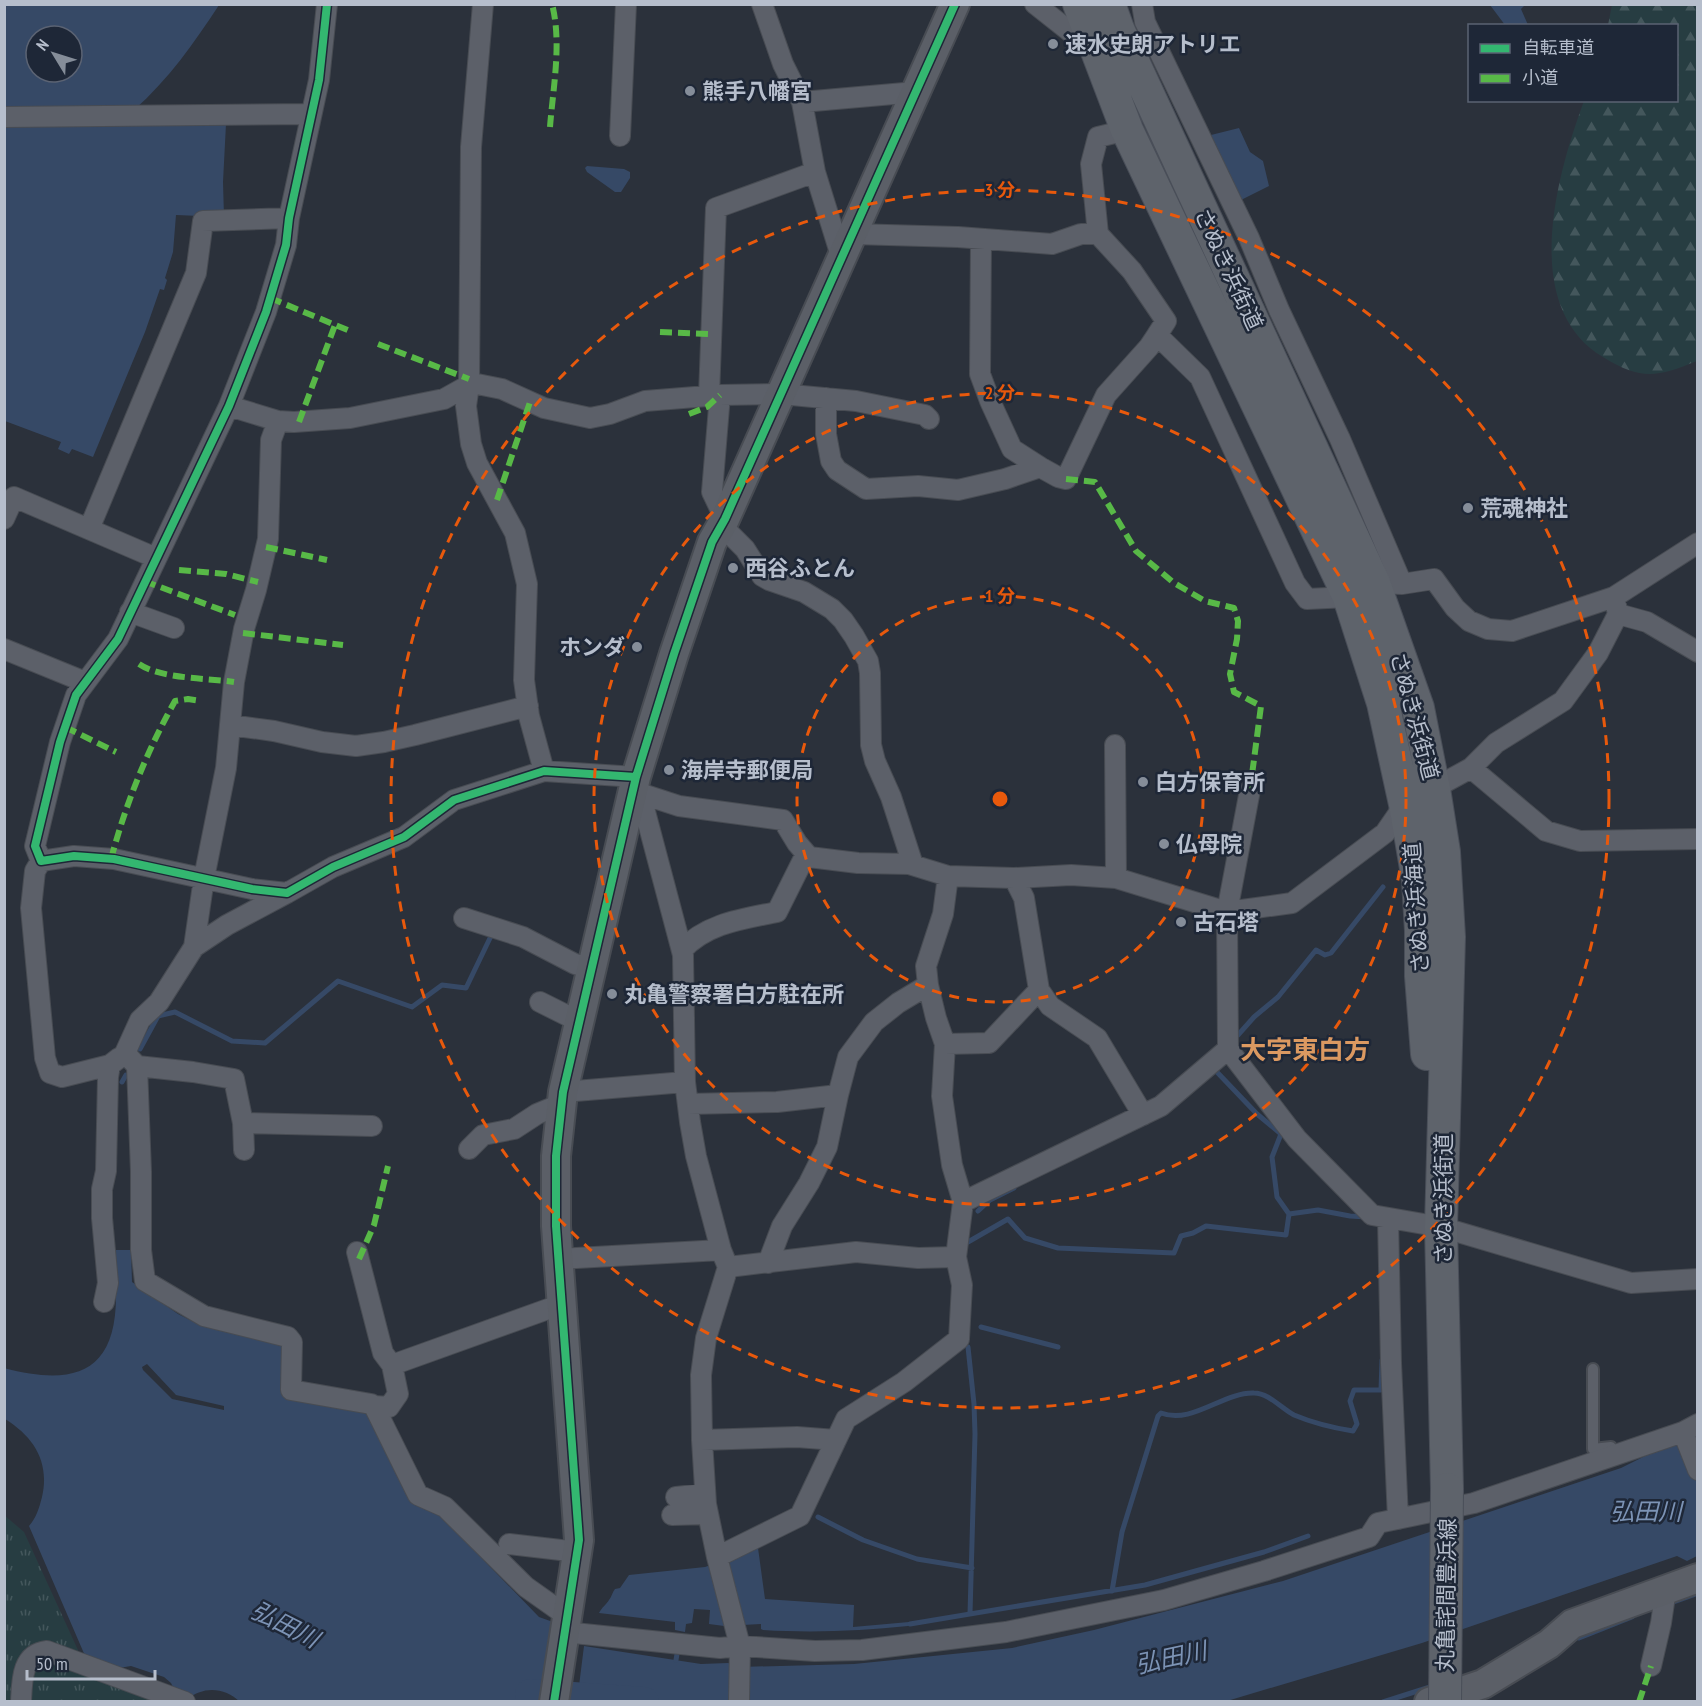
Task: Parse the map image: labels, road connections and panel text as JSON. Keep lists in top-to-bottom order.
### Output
{
  "streets": {
    "main road": ["さぬき浜街道", "さぬき浜海道", "丸亀詫間豊浜線"]
  },
  "crossings": [
    ["さぬき浜街道", "さぬき浜海道"],
    ["さぬき浜街道", "丸亀詫間豊浜線"]
  ],
  "districts": ["大字東白方"],
  "water": ["弘田川"],
  "places": [
    "速水史朗アトリエ",
    "熊手八幡宮",
    "荒魂神社",
    "西谷ふとん",
    "ホンダ",
    "海岸寺郵便局",
    "白方保育所",
    "仏母院",
    "古石塔",
    "丸亀警察署白方駐在所"
  ],
  "legend": ["自転車道", "小道"],
  "scale_bar": "50 m",
  "north": "top left",
  "rings": ["3 分", "2 分", "1 分"]
}
